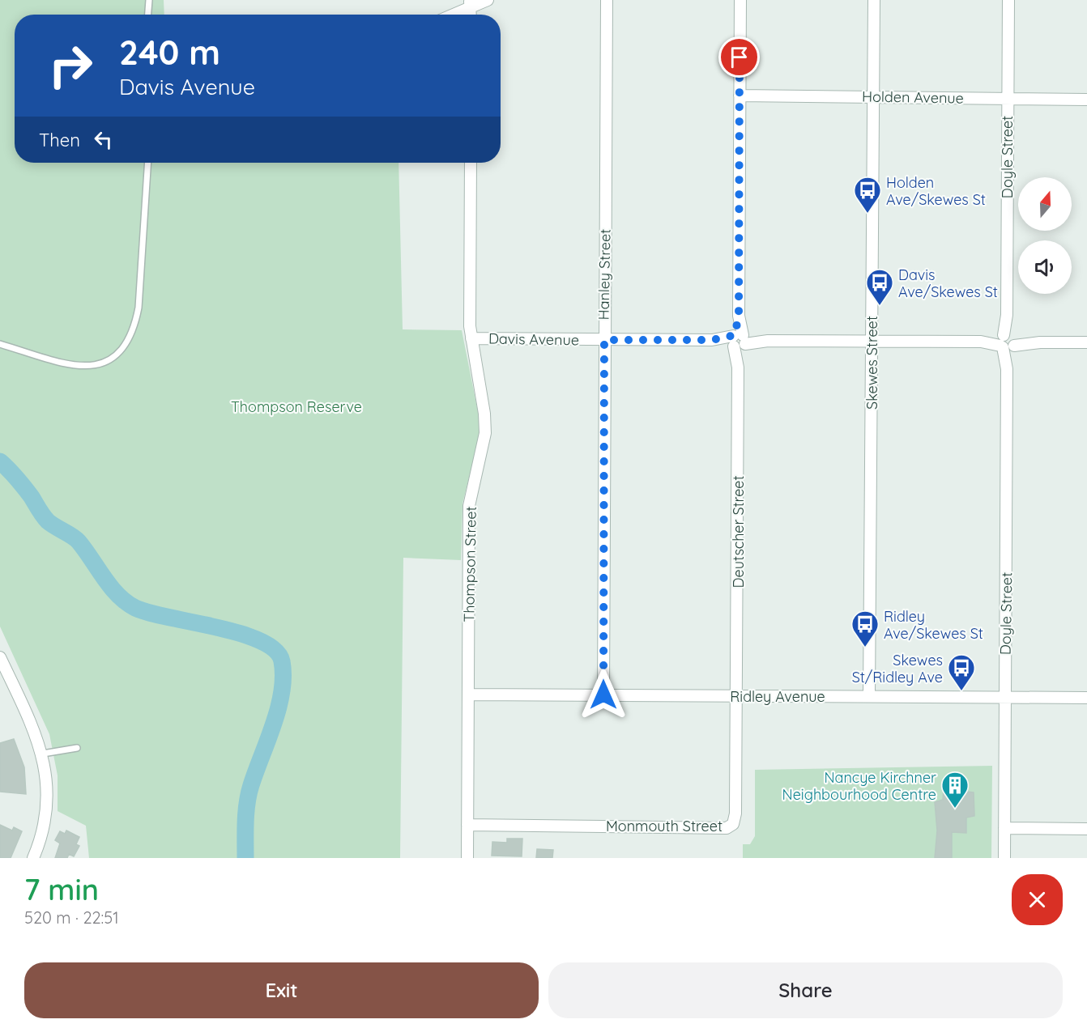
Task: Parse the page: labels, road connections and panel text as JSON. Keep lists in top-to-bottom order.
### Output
{
  "streets": {
    "street": [
      "Holden Avenue",
      "Doyle Street",
      "Hanley Street",
      "Davis Avenue",
      "Skewes Street",
      "Deutscher Street",
      "Thompson Street",
      "Ridley Avenue",
      "Monmouth Street"
    ]
  },
  "crossings": [
    ["Holden Avenue", "Doyle Street"],
    ["Holden Avenue", "Skewes Street"],
    ["Holden Avenue", "Deutscher Street"],
    ["Doyle Street", "Davis Avenue"],
    ["Doyle Street", "Ridley Avenue"],
    ["Hanley Street", "Davis Avenue"],
    ["Hanley Street", "Ridley Avenue"],
    ["Davis Avenue", "Skewes Street"],
    ["Davis Avenue", "Deutscher Street"],
    ["Davis Avenue", "Thompson Street"],
    ["Skewes Street", "Ridley Avenue"],
    ["Deutscher Street", "Ridley Avenue"],
    ["Deutscher Street", "Monmouth Street"],
    ["Thompson Street", "Ridley Avenue"],
    ["Thompson Street", "Monmouth Street"],
    ["Ridley Avenue", "Monmouth Street"]
  ],
  "parks": ["Thompson Reserve"],
  "places": {
    "bus stop": [
      "Holden Ave/Skewes St",
      "Davis Ave/Skewes St",
      "Ridley Ave/Skewes St",
      "Skewes St/Ridley Ave"
    ],
    "building": ["Nancye Kirchner Neighbourhood Centre"]
  },
  "north": "top",
  "page": {
    "turn": ["240 m", "Davis Avenue"],
    "then": "Then",
    "heading": ["7 min", "520 m · 22:51"],
    "buttons": ["Exit", "Share"]
  }
}
